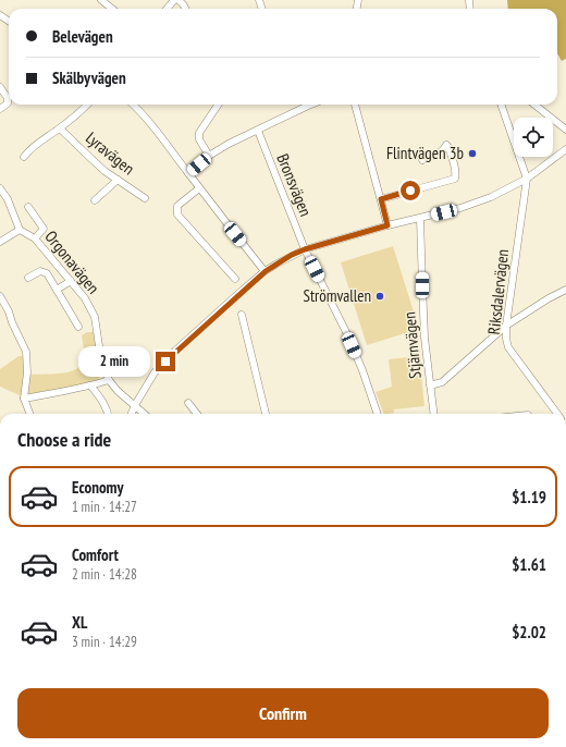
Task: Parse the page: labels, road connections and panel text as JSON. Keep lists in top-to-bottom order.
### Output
{
  "streets": {
    "street": [
      "Lyravägen",
      "Bronsvägen",
      "Orgonavägen",
      "Riksdalervägen",
      "Stjärnvägen"
    ]
  },
  "places": ["Flintvägen 3b", "Strömvallen"],
  "page": {
    "banner": ["Belevägen", "Skälbyvägen"],
    "bubble": "2 min",
    "heading": "Choose a ride",
    "list": [
      {
        "name": "Economy",
        "note": "1 min · 14:27",
        "value": "$1.19"
      },
      {
        "name": "Comfort",
        "note": "2 min · 14:28",
        "value": "$1.61"
      },
      {
        "name": "XL",
        "note": "3 min · 14:29",
        "value": "$2.02"
      }
    ],
    "buttons": "Confirm"
  }
}
